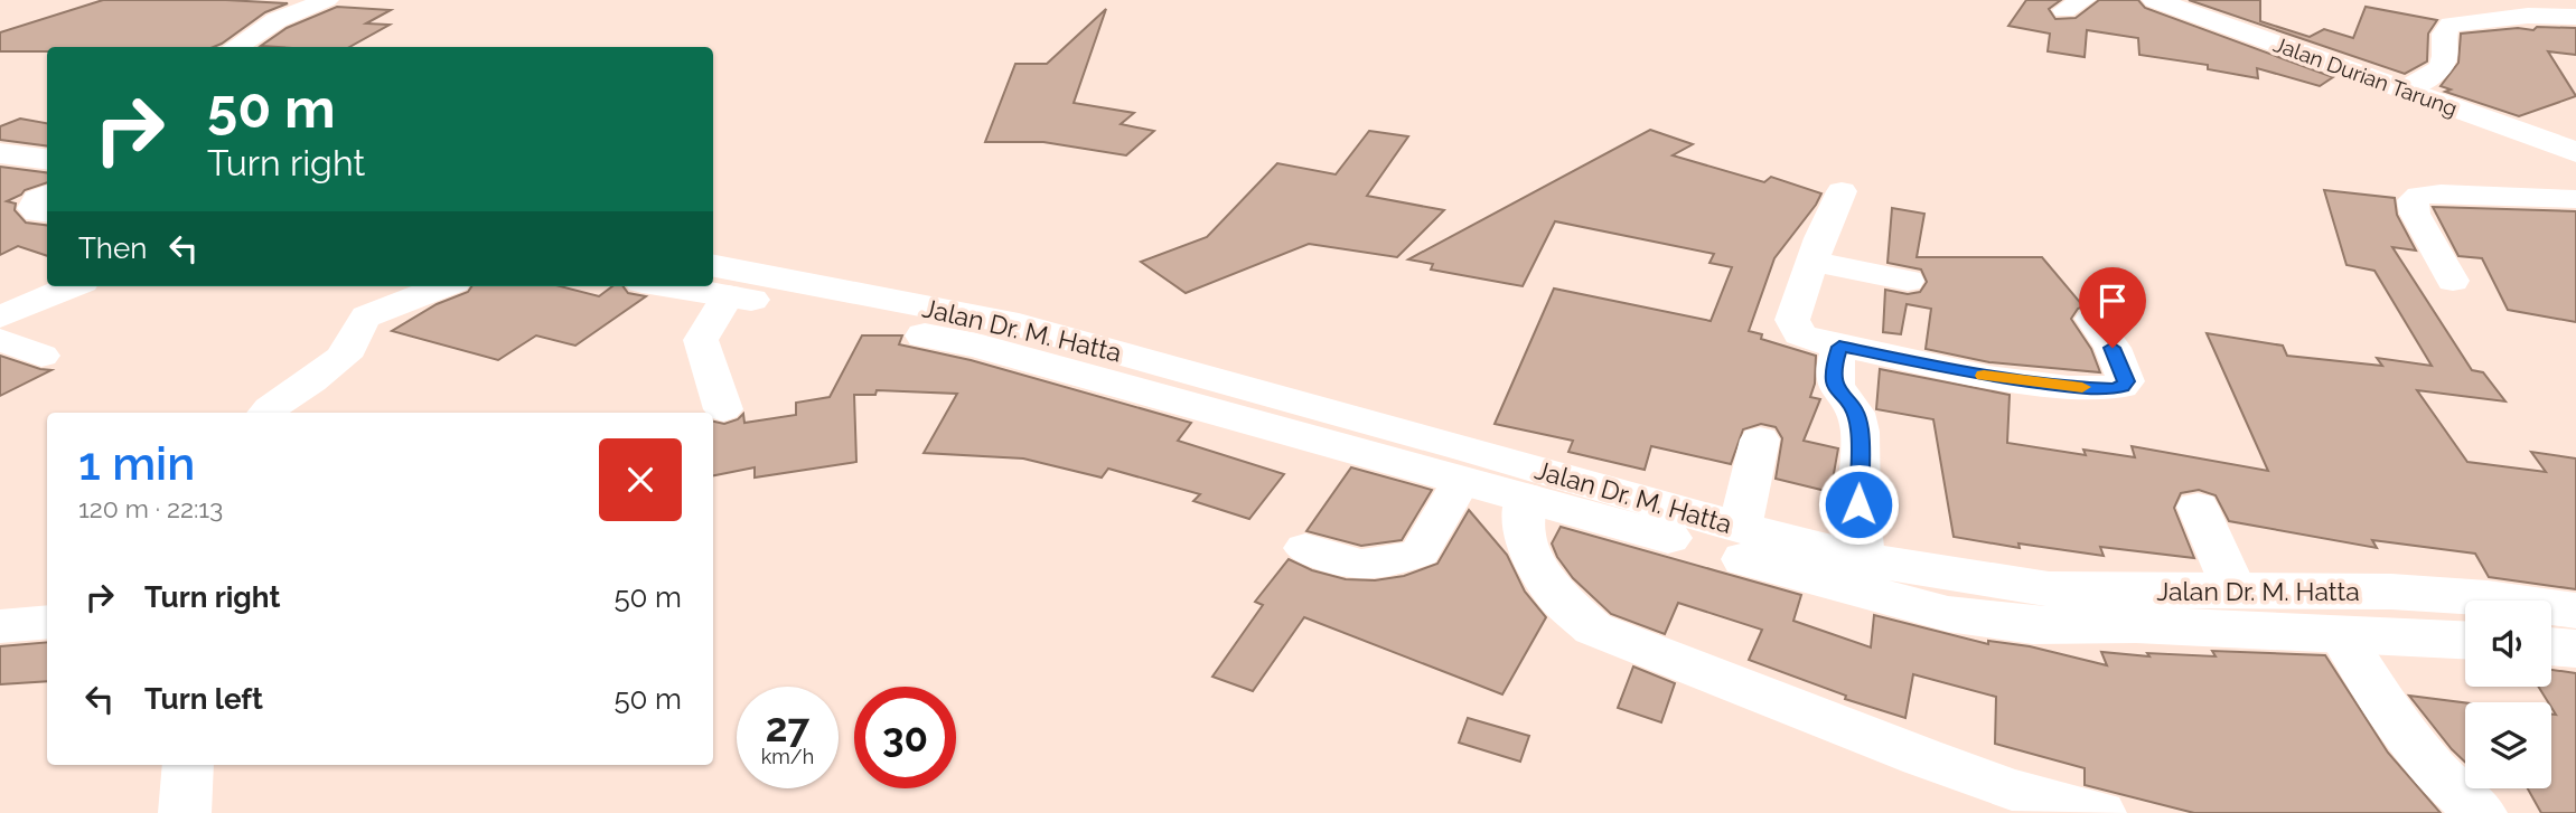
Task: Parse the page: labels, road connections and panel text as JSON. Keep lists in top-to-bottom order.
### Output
{
  "streets": {
    "main road": ["Jalan Durian Tarung", "Jalan Dr. M. Hatta"]
  },
  "page": {
    "turn": ["50 m", "Turn right"],
    "then": "Then",
    "heading": ["1 min", "120 m · 22:13"],
    "list": [
      {
        "name": "Turn right",
        "value": "50 m"
      },
      {
        "name": "Turn left",
        "value": "50 m"
      }
    ],
    "speed": "27 km/h",
    "limit": "30"
  }
}
